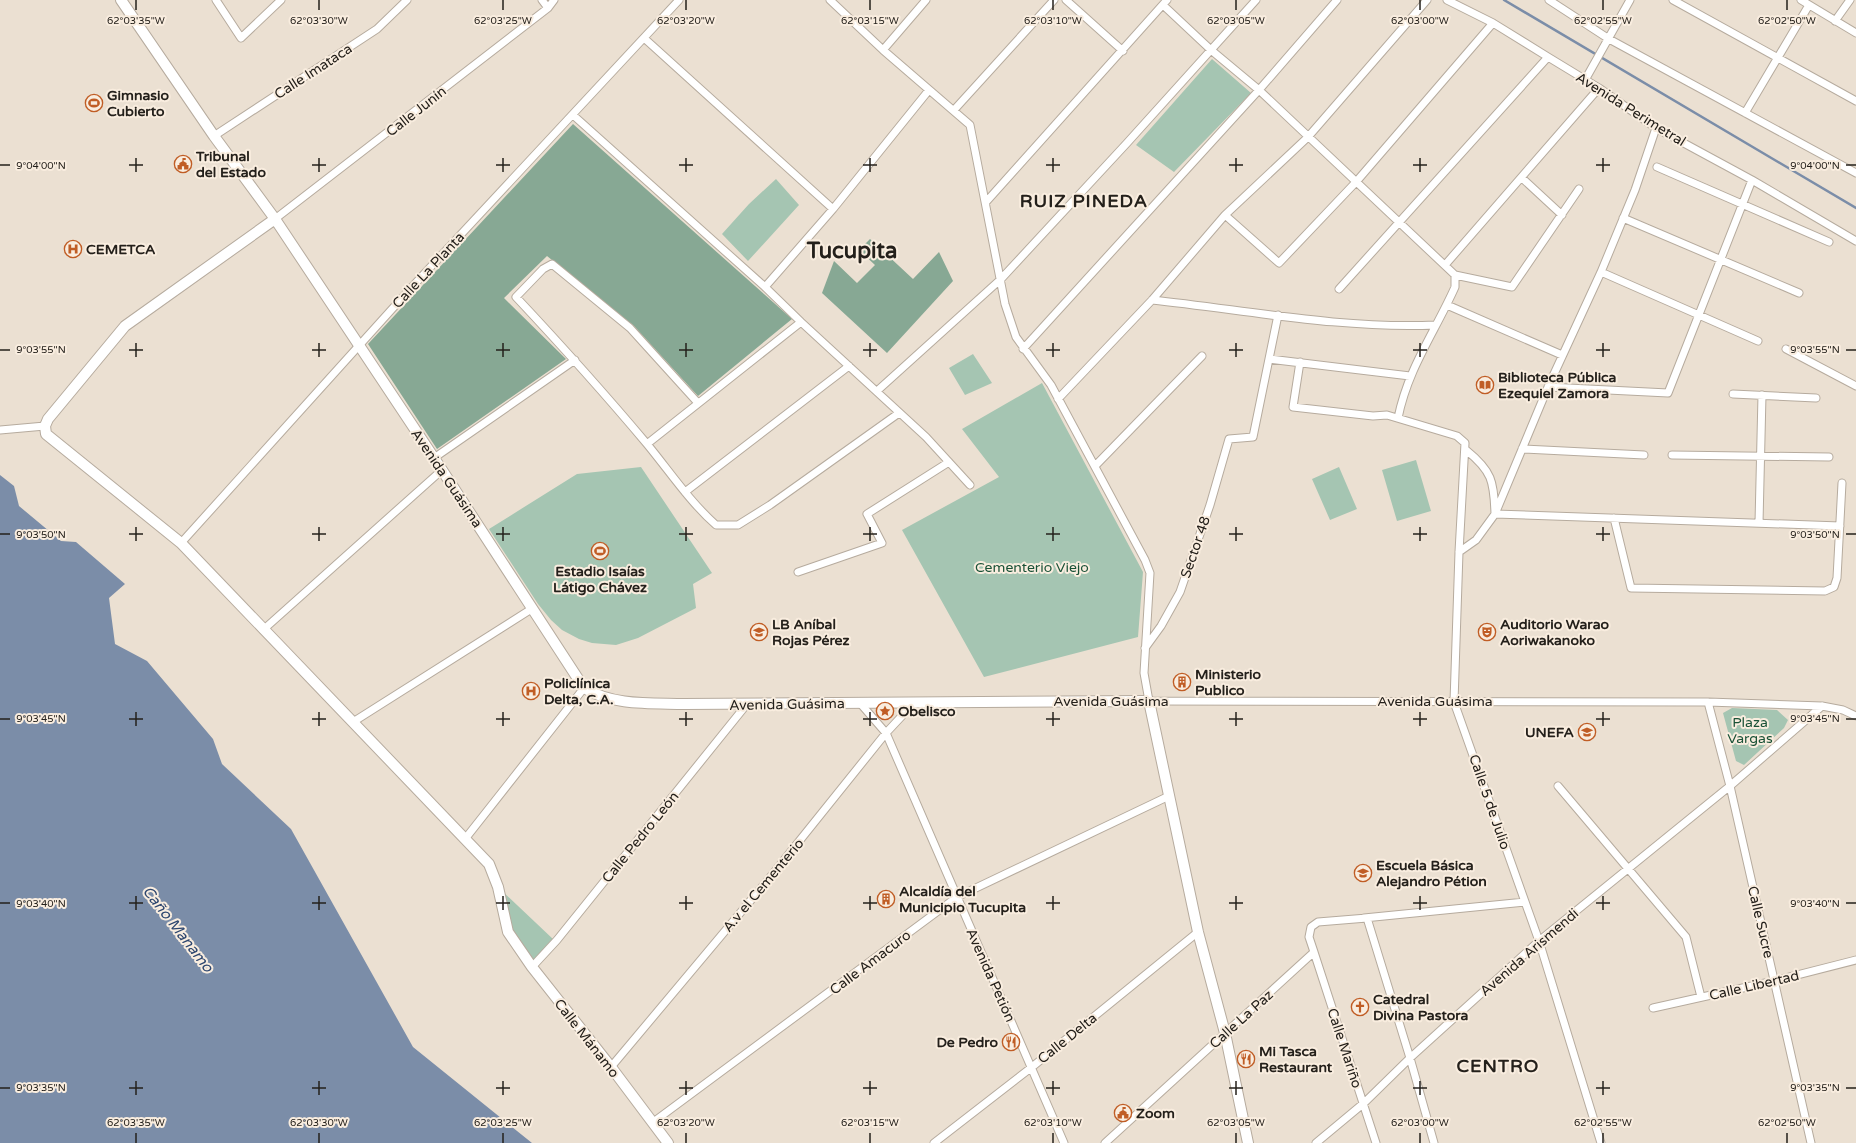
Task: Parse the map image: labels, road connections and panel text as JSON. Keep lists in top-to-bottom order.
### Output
{
  "streets": {
    "main road": ["Avenida Guásima", "Calle Mánamo"],
    "street": [
      "Calle Imataca",
      "Avenida Perimetral",
      "Calle Junín",
      "Calle La Planta",
      "Sector 48",
      "Calle 5 de Julio",
      "Calle Pedro León",
      "A.v el Cementerio",
      "Calle Sucre",
      "Avenida Arismendi",
      "Calle Amacuro",
      "Avenida Petión",
      "Calle Libertad",
      "Calle La Paz",
      "Calle Delta",
      "Calle Mariño"
    ]
  },
  "crossings": [
    ["Calle Imataca", "Avenida Guásima"],
    ["Calle Junín", "Avenida Guásima"],
    ["Calle La Planta", "Avenida Guásima"],
    ["Avenida Guásima", "Calle 5 de Julio"],
    ["Avenida Guásima", "Calle Pedro León"],
    ["Avenida Guásima", "A.v el Cementerio"],
    ["Avenida Guásima", "Calle Sucre"],
    ["Avenida Guásima", "Avenida Arismendi"],
    ["Avenida Guásima", "Avenida Petión"],
    ["Calle 5 de Julio", "Avenida Arismendi"],
    ["Calle Pedro León", "Calle Mánamo"],
    ["A.v el Cementerio", "Avenida Petión"],
    ["A.v el Cementerio", "Calle Mánamo"],
    ["Calle Sucre", "Avenida Arismendi"],
    ["Calle Sucre", "Calle Libertad"],
    ["Avenida Arismendi", "Calle Mariño"],
    ["Calle Amacuro", "Avenida Petión"],
    ["Calle Amacuro", "Calle Mánamo"],
    ["Avenida Petión", "Calle Delta"],
    ["Calle La Paz", "Calle Mariño"]
  ],
  "districts": ["RUIZ PINEDA", "Tucupita", "CENTRO"],
  "water": ["Caño Manamo"],
  "parks": ["Cementerio Viejo", "Plaza Vargas"],
  "places": {
    "sports": ["Gimnasio Cubierto", "Estadio Isaías Látigo Chávez"],
    "public building": ["Tribunal del Estado", "Zoom"],
    "hospital": ["CEMETCA", "Policlínica Delta, C.A."],
    "library": ["Biblioteca Pública Ezequiel Zamora"],
    "school or university": ["LB Aníbal Rojas Pérez", "UNEFA", "Escuela Básica Alejandro Pétion"],
    "theatre": ["Auditorio Warao Aoriwakanoko"],
    "building": ["Ministerio Publico", "Alcaldía del Municipio Tucupita"],
    "place": ["Obelisco"],
    "church": ["Catedral Divina Pastora"],
    "restaurant": ["De Pedro", "Mi Tasca Restaurant"]
  },
  "coordinates": [
    "62°03'35\"W",
    "62°03'30\"W",
    "62°03'25\"W",
    "62°03'20\"W",
    "62°03'15\"W",
    "62°03'10\"W",
    "62°03'05\"W",
    "62°03'00\"W",
    "62°02'55\"W",
    "62°02'50\"W",
    "9°04'00\"N",
    "9°03'55\"N",
    "9°03'50\"N",
    "9°03'45\"N",
    "9°03'40\"N",
    "9°03'35\"N"
  ]
}
